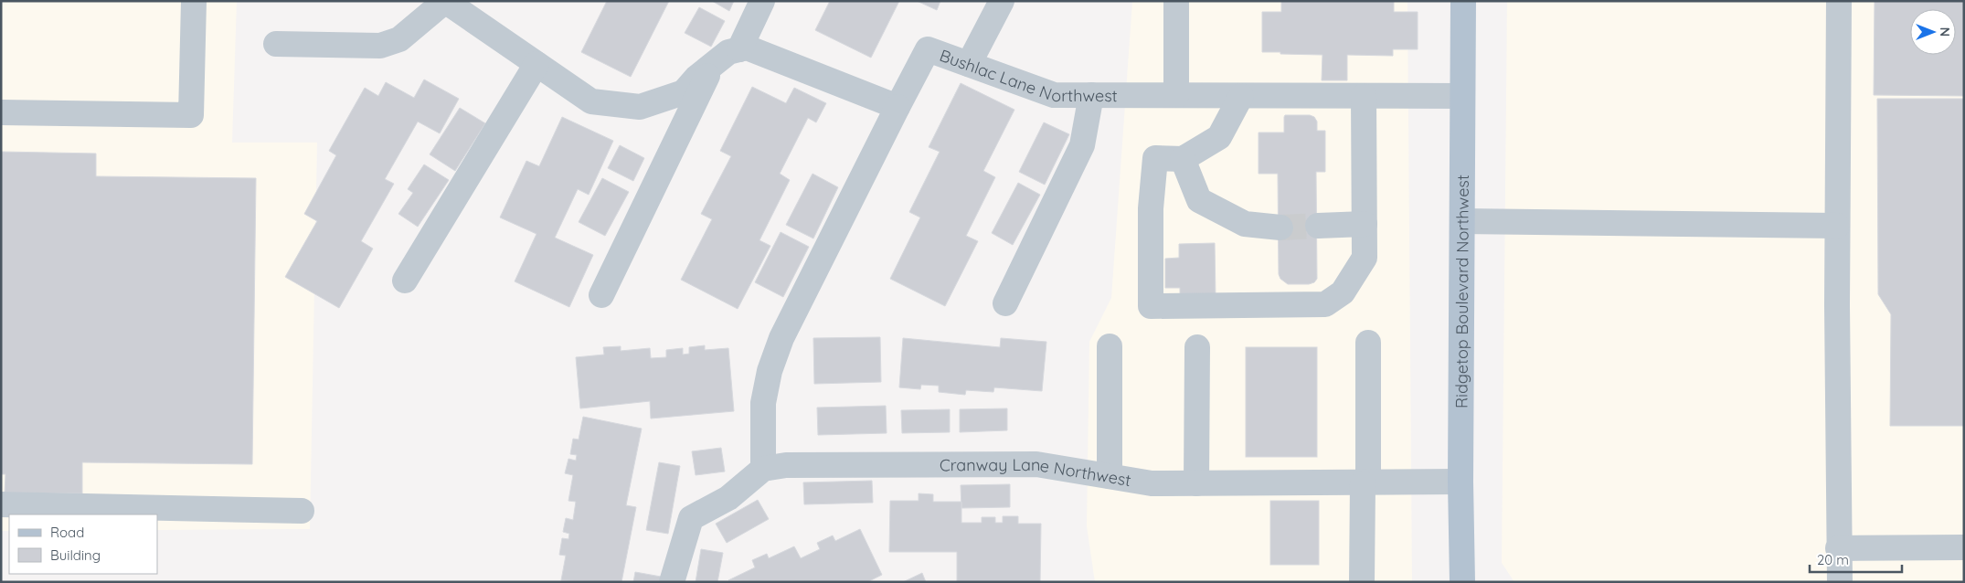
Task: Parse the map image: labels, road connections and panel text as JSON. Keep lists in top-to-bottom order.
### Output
{
  "streets": {
    "main road": ["Ridgetop Boulevard Northwest"],
    "street": ["Bushlac Lane Northwest", "Cranway Lane Northwest"]
  },
  "crossings": [
    ["Bushlac Lane Northwest", "Ridgetop Boulevard Northwest"],
    ["Ridgetop Boulevard Northwest", "Cranway Lane Northwest"]
  ],
  "legend": ["Road", "Building"],
  "scale_bar": "20 m",
  "north": "right"
}
